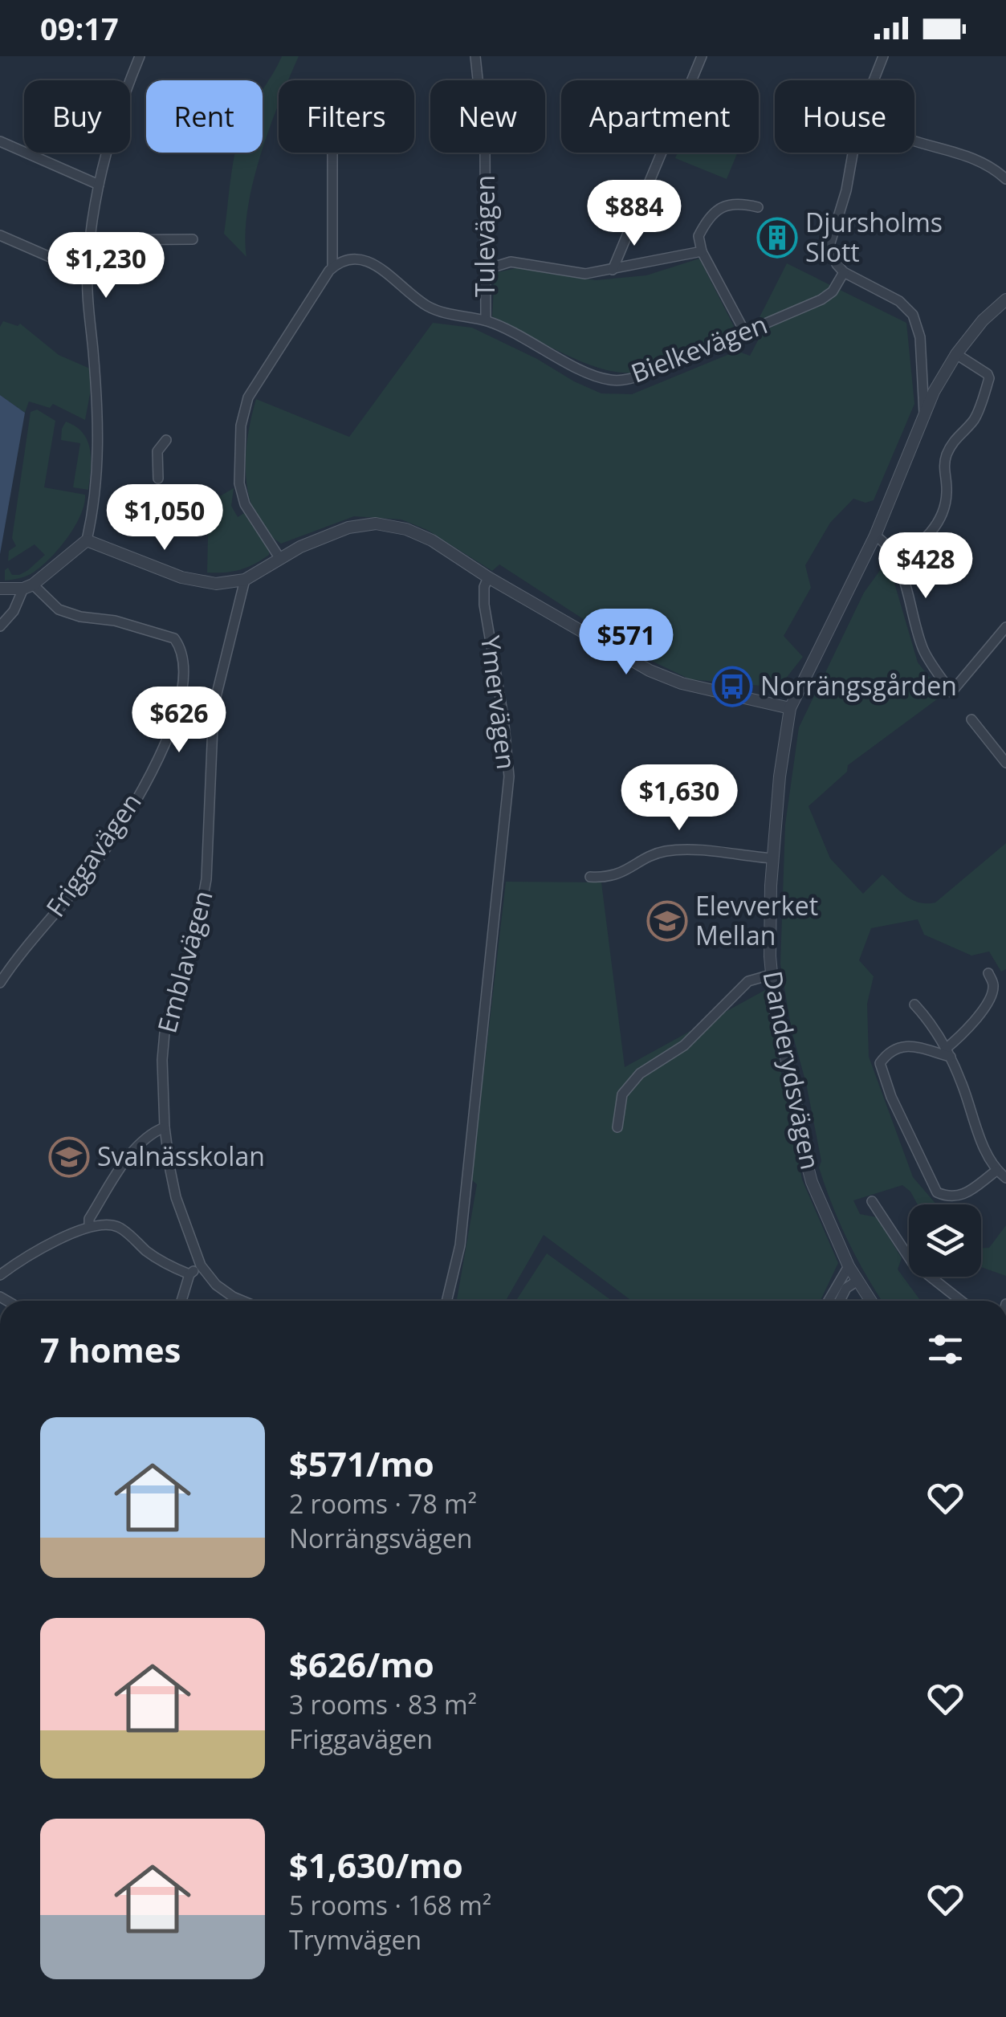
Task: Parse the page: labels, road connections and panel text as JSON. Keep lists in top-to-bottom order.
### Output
{
  "streets": {
    "street": [
      "Tulevägen",
      "Bielkevägen",
      "Ymervägen",
      "Friggavägen",
      "Emblavägen",
      "Danderydsvägen"
    ]
  },
  "crossings": [
    ["Tulevägen", "Bielkevägen"]
  ],
  "places": {
    "building": ["Djursholms Slott"],
    "bus stop": ["Norrängsgården"],
    "school or university": ["Elevverket Mellan", "Svalnässkolan"]
  },
  "page": {
    "status": "09:17",
    "chip": [
      "Buy",
      "Rent",
      "Filters",
      "New",
      "Apartment",
      "House"
    ],
    "price": [
      "$884",
      "$1,230",
      "$1,050",
      "$428",
      "$571",
      "$626",
      "$1,630"
    ],
    "heading": "7 homes",
    "list": [
      {
        "name": "$571/mo",
        "note": "2 rooms · 78 m² · Norrängsvägen"
      },
      {
        "name": "$626/mo",
        "note": "3 rooms · 83 m² · Friggavägen"
      },
      {
        "name": "$1,630/mo",
        "note": "5 rooms · 168 m² · Trymvägen"
      }
    ]
  }
}
